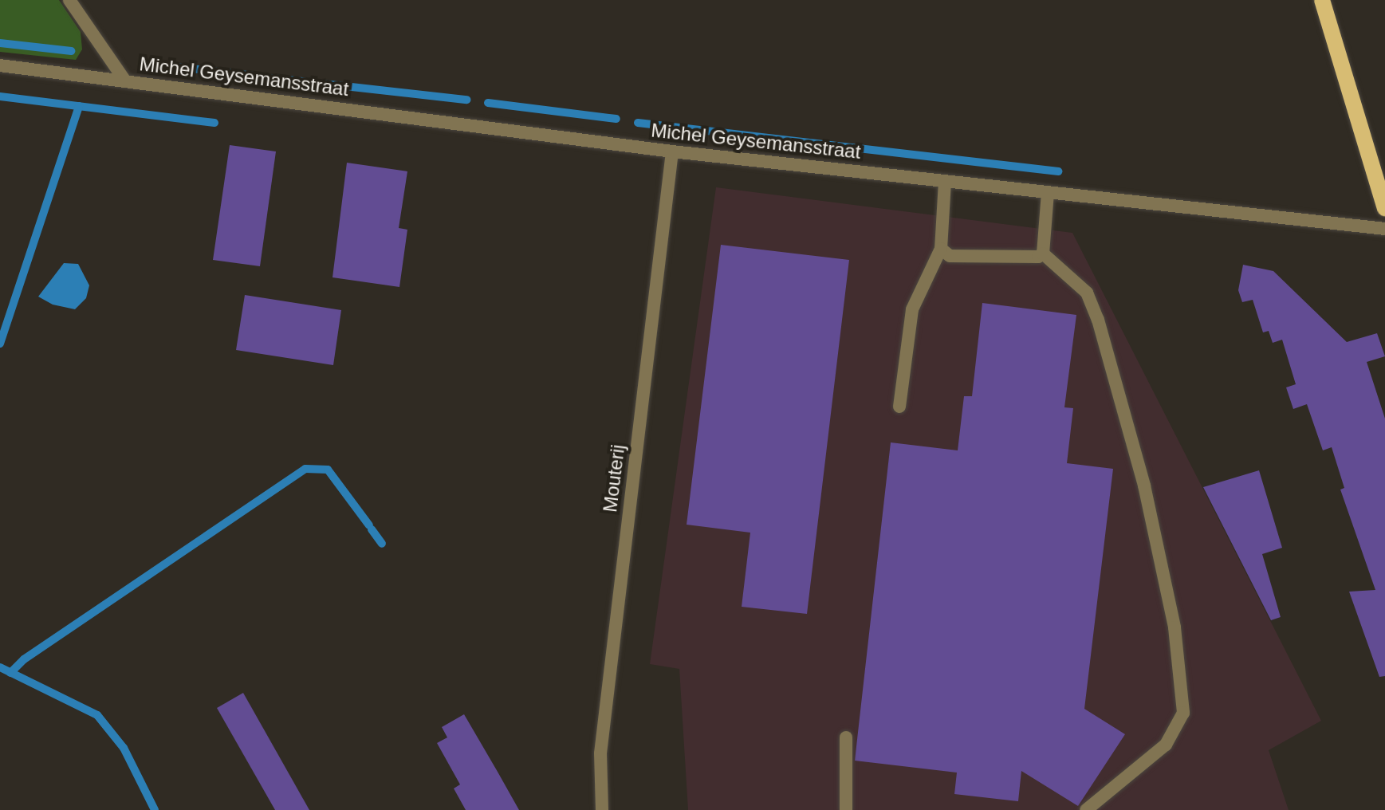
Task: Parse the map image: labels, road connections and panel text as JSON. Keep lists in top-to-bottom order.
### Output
{
  "streets": {
    "street": ["Michel Geysemansstraat", "Mouterij"]
  },
  "crossings": [
    ["Michel Geysemansstraat", "Mouterij"]
  ]
}
